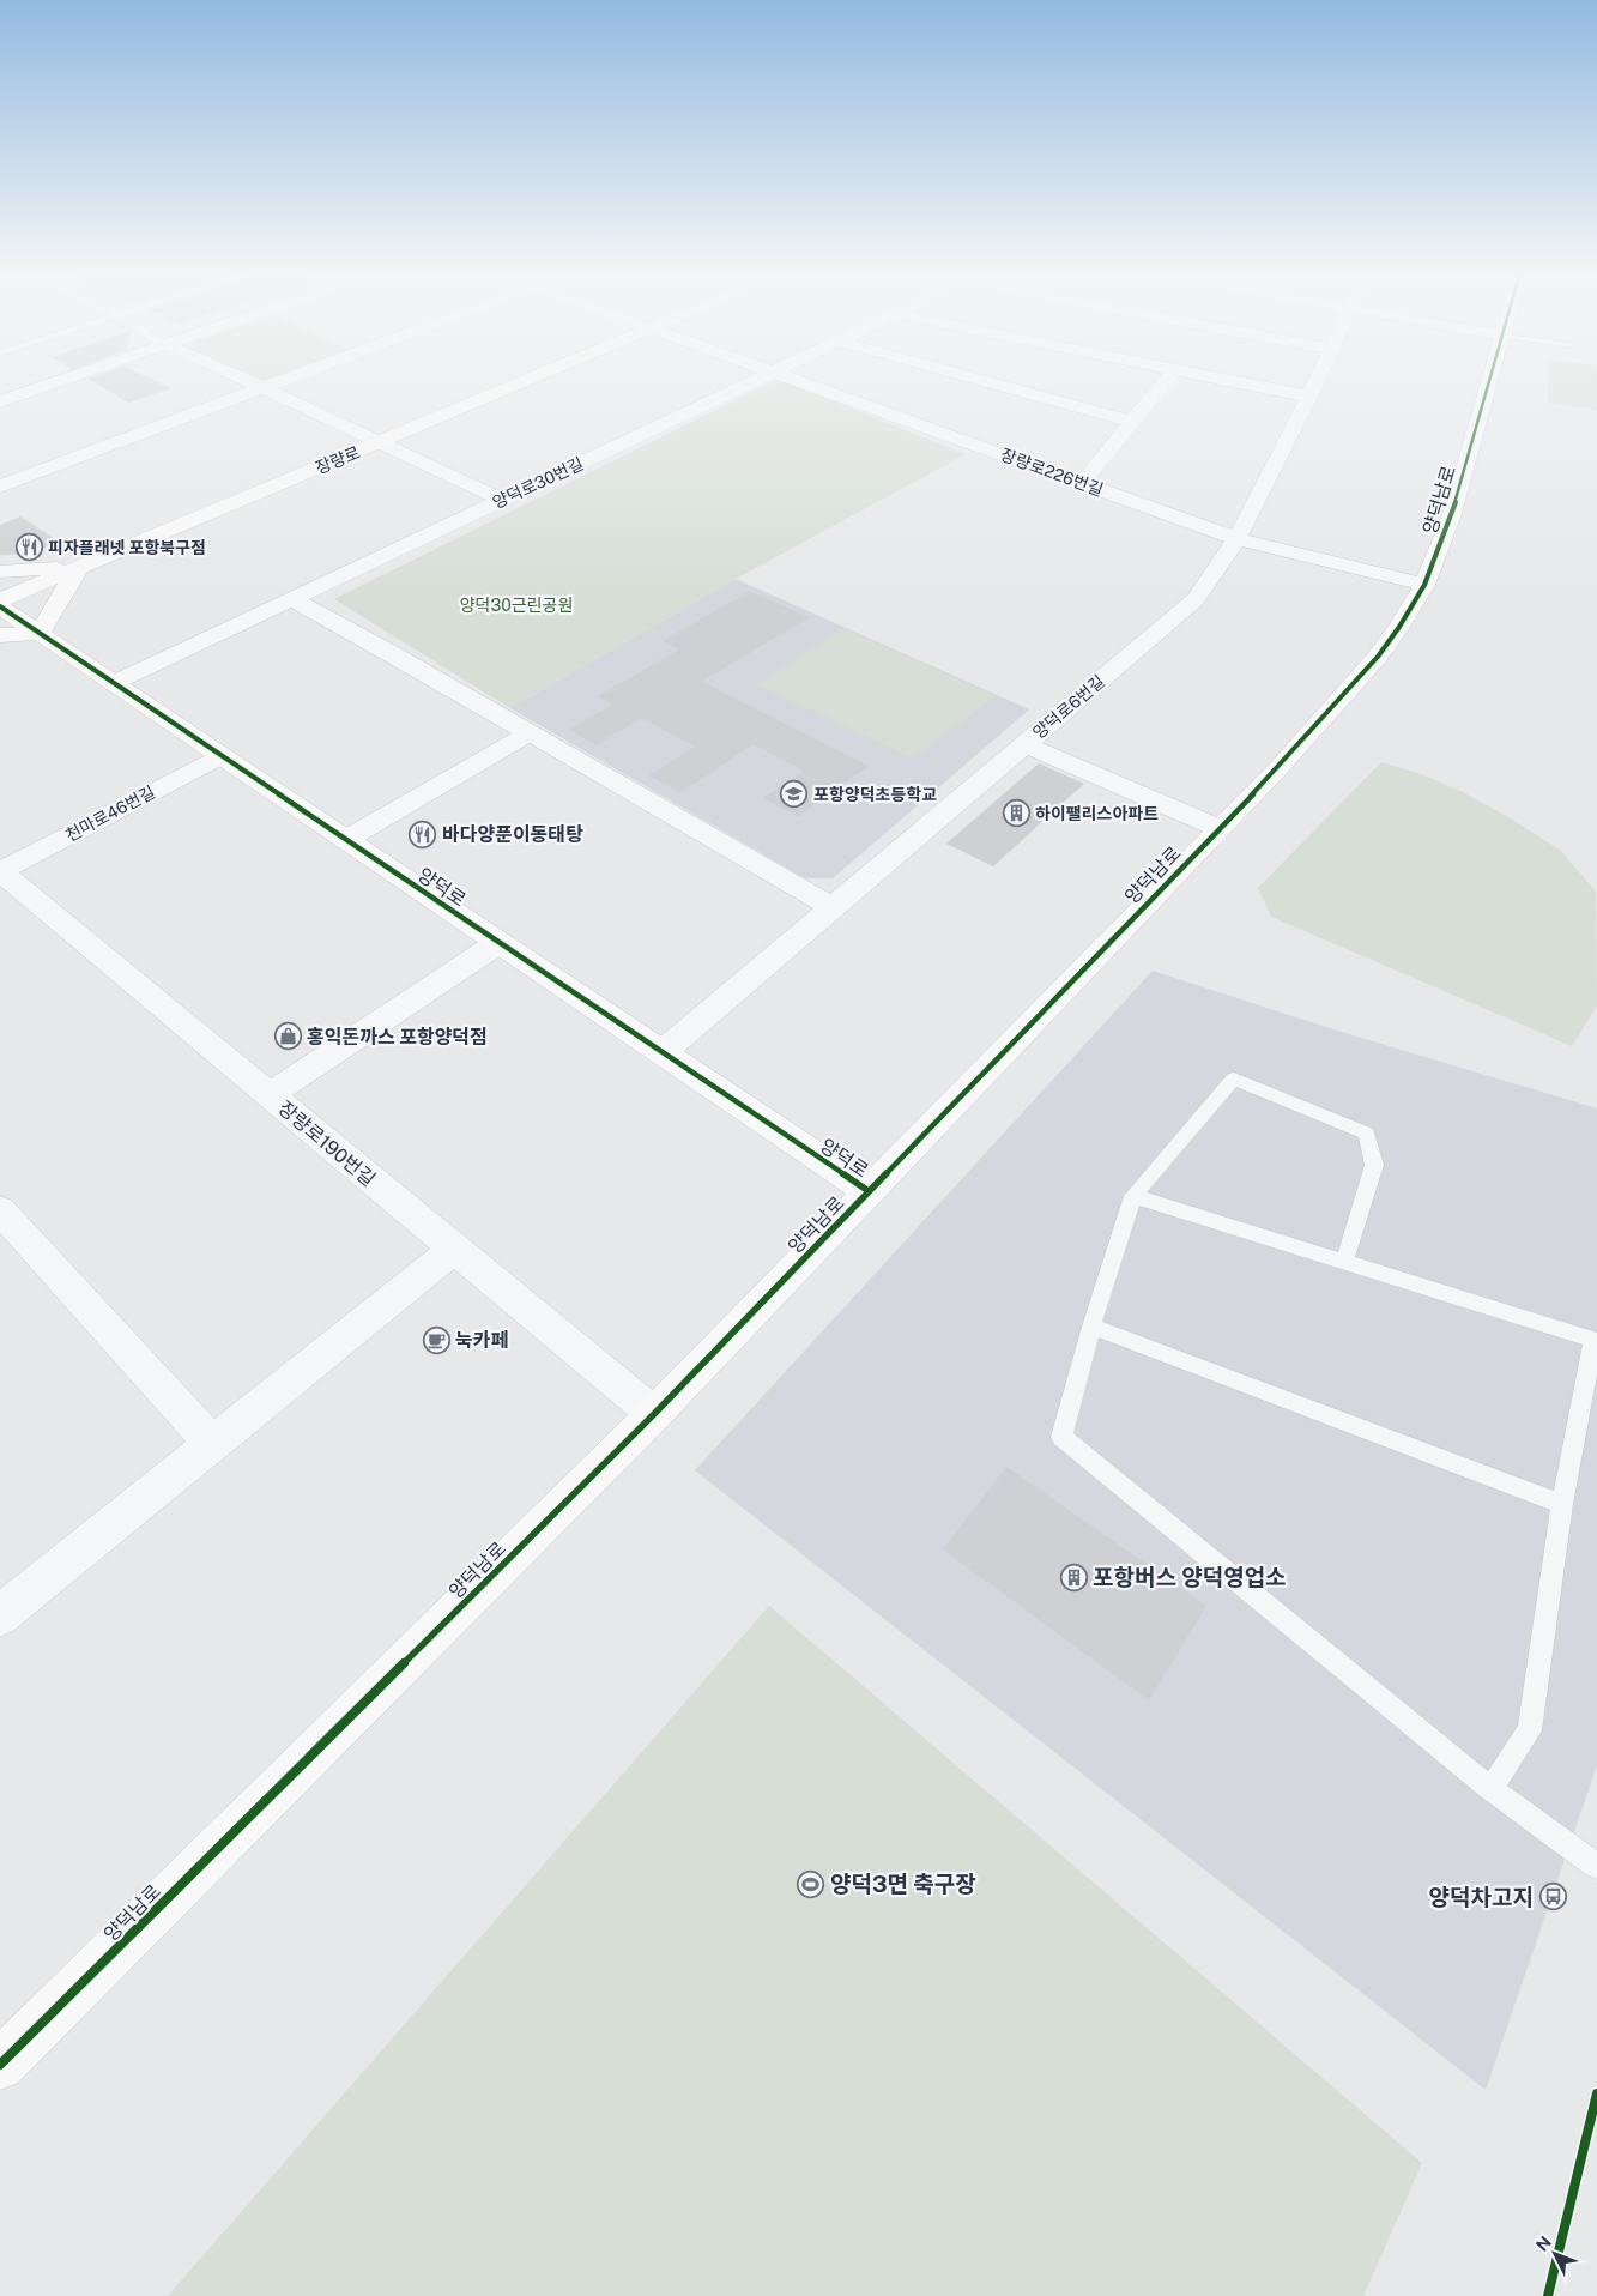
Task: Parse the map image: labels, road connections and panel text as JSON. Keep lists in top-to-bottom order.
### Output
{
  "streets": {
    "street": [
      "장량로",
      "장량로226번길",
      "양덕로30번길",
      "양덕남로",
      "양덕로6번길",
      "천마로46번길",
      "양덕로",
      "장량로190번길"
    ]
  },
  "crossings": [
    ["장량로226번길", "양덕남로"],
    ["장량로226번길", "양덕로6번길"],
    ["양덕로30번길", "양덕로"],
    ["양덕남로", "양덕로"],
    ["양덕남로", "장량로190번길"],
    ["양덕로6번길", "양덕로"],
    ["천마로46번길", "양덕로"],
    ["천마로46번길", "장량로190번길"]
  ],
  "parks": ["양덕30근린공원"],
  "places": {
    "restaurant": ["피자플래넷 포항북구점", "바다양푼이동태탕"],
    "school or university": ["포항양덕초등학교"],
    "building": ["하이팰리스아파트", "포항버스 양덕영업소"],
    "shop": ["홍익돈까스 포항양덕점"],
    "cafe": ["눅카페"],
    "sports": ["양덕3면 축구장"],
    "bus stop": ["양덕차고지"]
  },
  "north": "top left"
}
